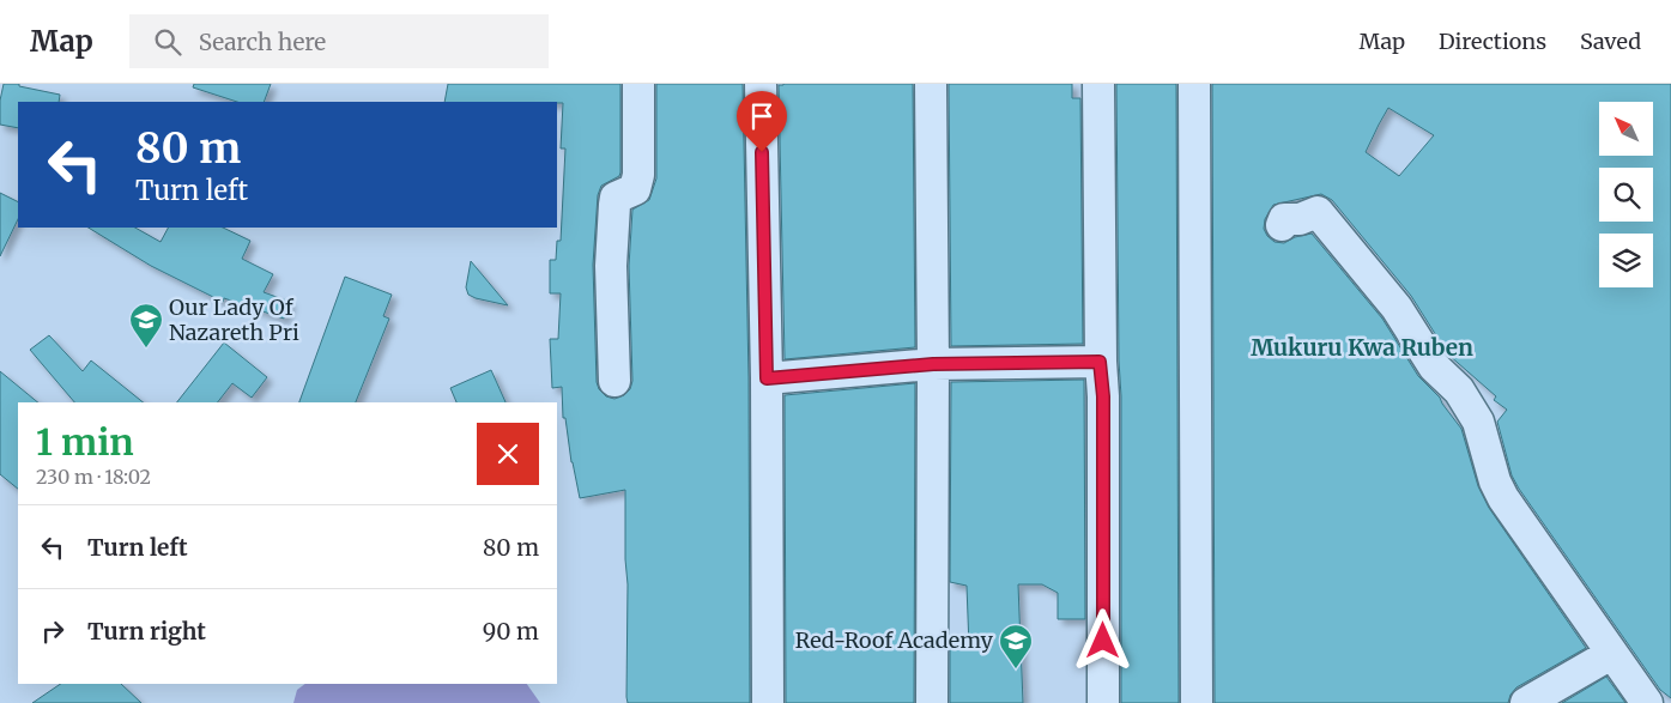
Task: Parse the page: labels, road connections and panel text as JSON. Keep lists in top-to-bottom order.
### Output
{
  "districts": ["Mukuru Kwa Ruben"],
  "places": {
    "school or university": ["Our Lady Of Nazareth Pri", "Red-Roof Academy"]
  },
  "north": "top left",
  "page": {
    "header": "Map",
    "search": "Search here",
    "nav": ["Map", "Directions", "Saved"],
    "turn": ["80 m", "Turn left"],
    "heading": ["1 min", "230 m · 18:02"],
    "list": [
      {
        "name": "Turn left",
        "value": "80 m"
      },
      {
        "name": "Turn right",
        "value": "90 m"
      }
    ]
  }
}
